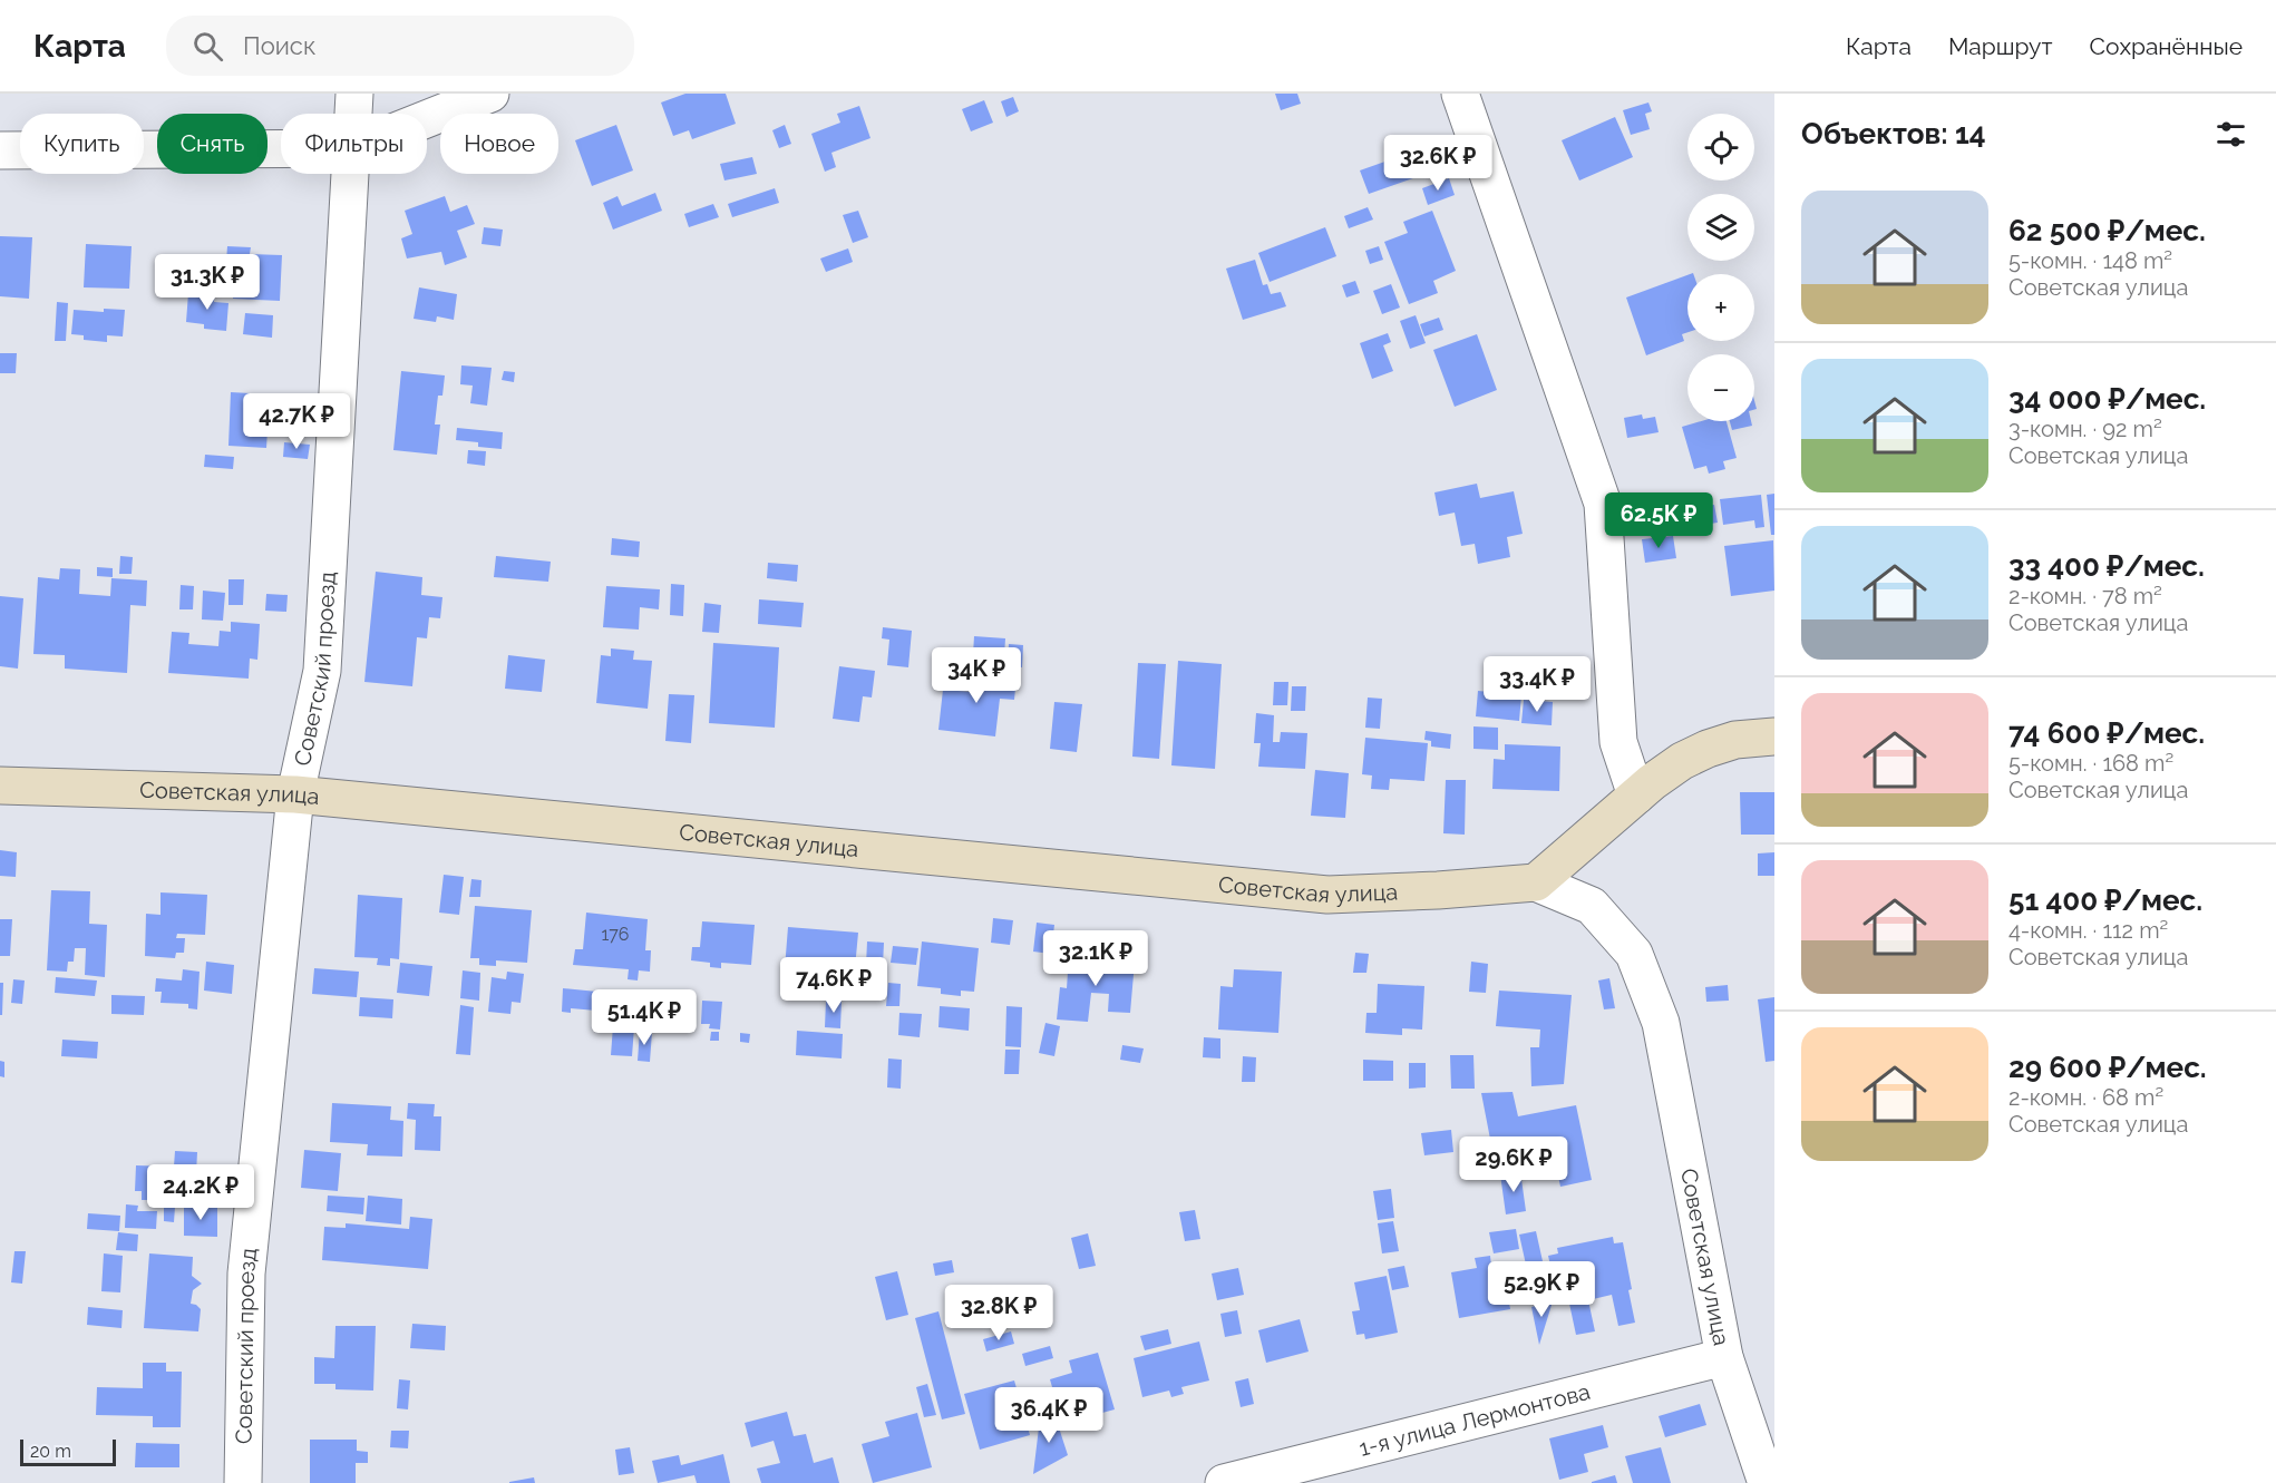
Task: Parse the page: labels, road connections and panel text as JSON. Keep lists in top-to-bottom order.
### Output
{
  "streets": {
    "street": ["Советский проезд", "Советская улица", "1-я улица Лермонтова"]
  },
  "crossings": [
    ["Советский проезд", "Советская улица"],
    ["Советская улица", "1-я улица Лермонтова"]
  ],
  "house_numbers": ["176"],
  "scale_bar": "20 m",
  "page": {
    "header": "Карта",
    "search": "Поиск",
    "nav": ["Карта", "Маршрут", "Сохранённые"],
    "heading": "Объектов: 14",
    "map_buttons": ["+", "−"],
    "chip": [
      "Купить",
      "Снять",
      "Фильтры",
      "Новое"
    ],
    "price": [
      "32.6K ₽",
      "31.3K ₽",
      "42.7K ₽",
      "62.5K ₽",
      "34K ₽",
      "33.4K ₽",
      "32.1K ₽",
      "74.6K ₽",
      "51.4K ₽",
      "29.6K ₽",
      "24.2K ₽",
      "52.9K ₽",
      "32.8K ₽",
      "36.4K ₽"
    ],
    "list": [
      {
        "name": "62 500 ₽/мес.",
        "note": "5-комн. · 148 m² · Советская улица"
      },
      {
        "name": "34 000 ₽/мес.",
        "note": "3-комн. · 92 m² · Советская улица"
      },
      {
        "name": "33 400 ₽/мес.",
        "note": "2-комн. · 78 m² · Советская улица"
      },
      {
        "name": "74 600 ₽/мес.",
        "note": "5-комн. · 168 m² · Советская улица"
      },
      {
        "name": "51 400 ₽/мес.",
        "note": "4-комн. · 112 m² · Советская улица"
      },
      {
        "name": "29 600 ₽/мес.",
        "note": "2-комн. · 68 m² · Советская улица"
      }
    ],
    "scale": "20 m"
  }
}
